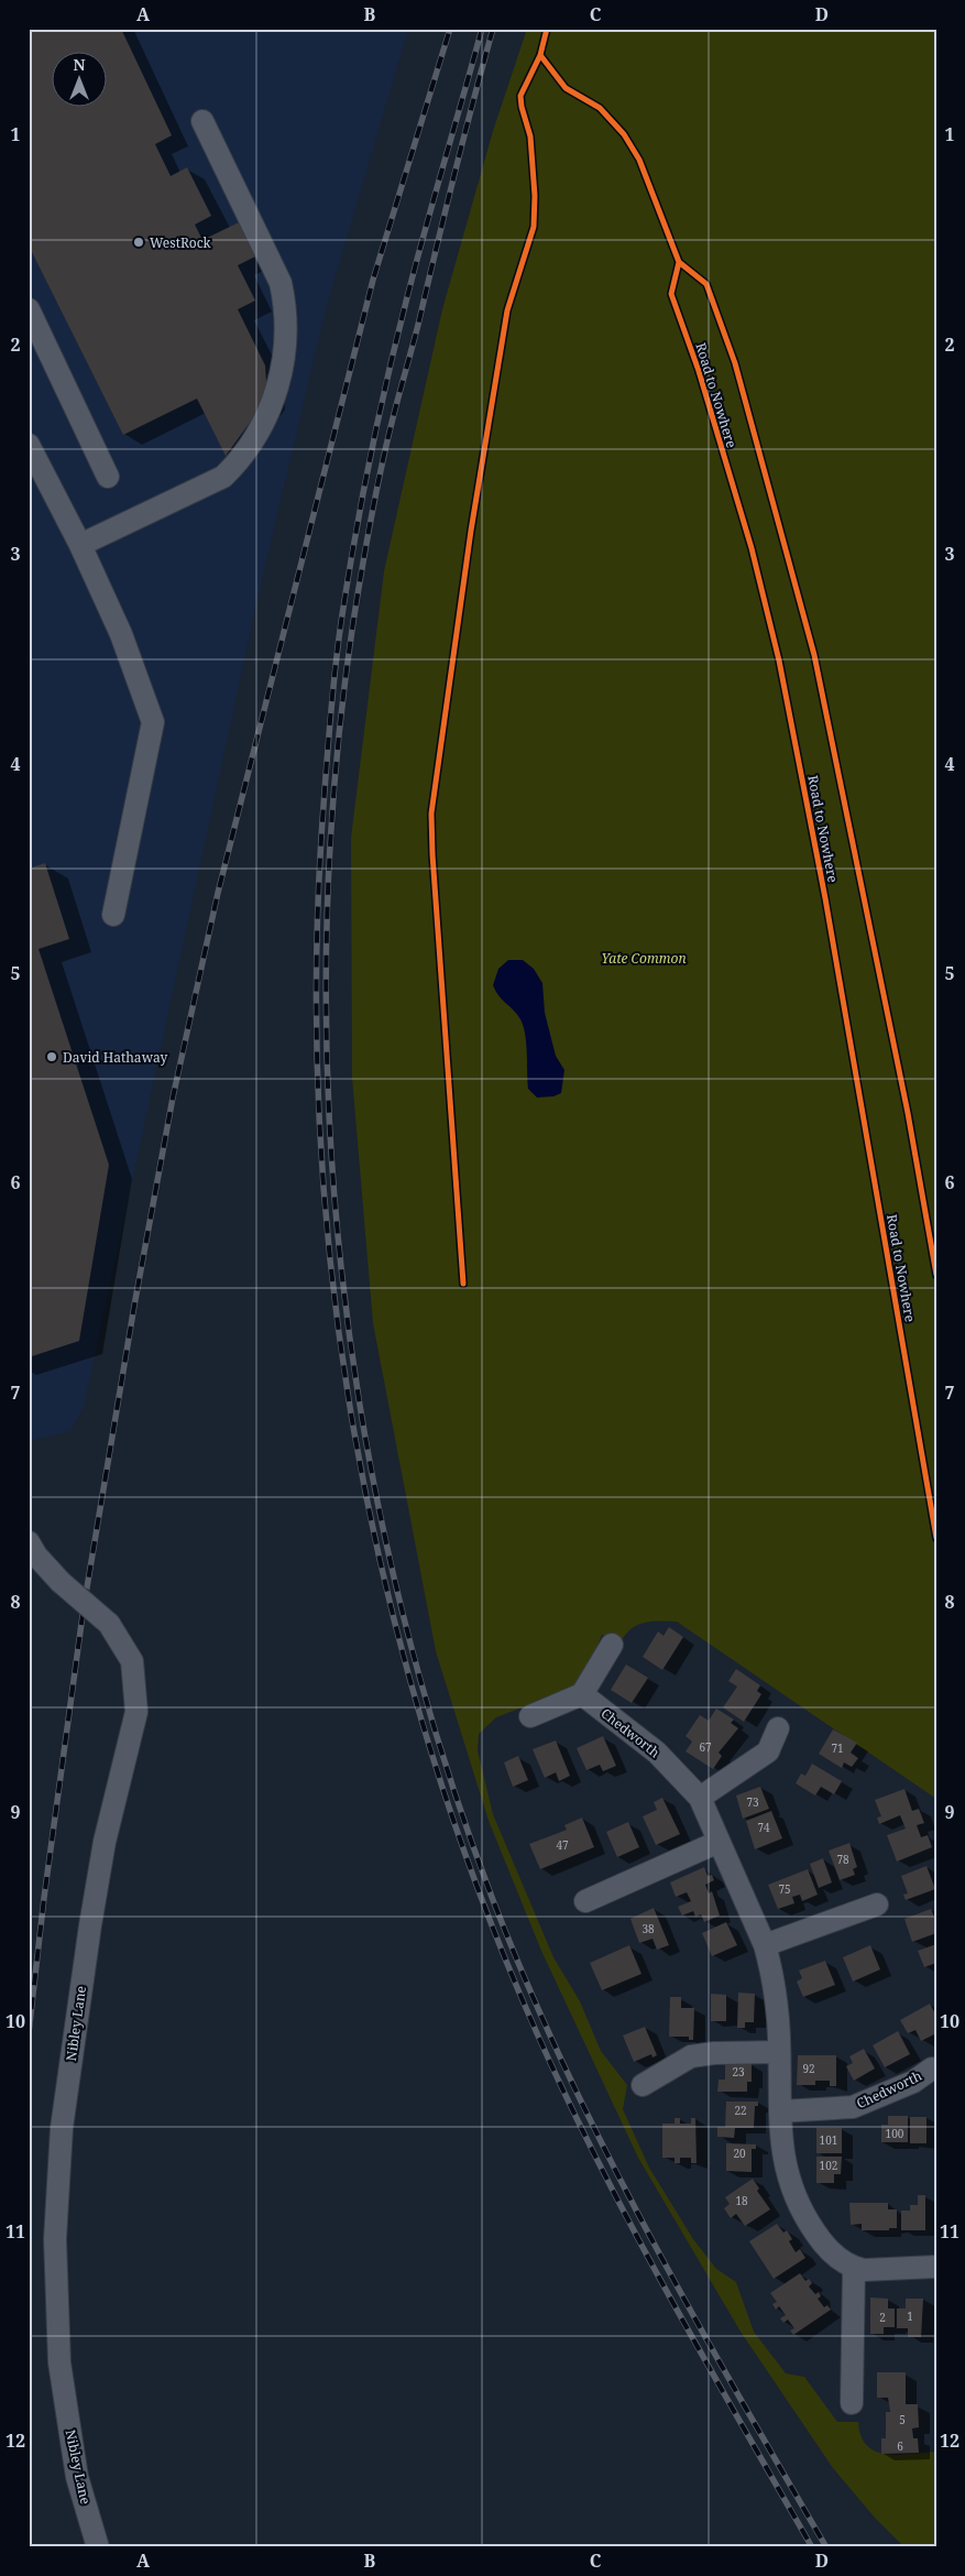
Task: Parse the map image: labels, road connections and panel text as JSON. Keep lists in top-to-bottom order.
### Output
{
  "streets": {
    "street": ["Chedworth", "Nibley Lane"],
    "cycle path": ["Road to Nowhere"]
  },
  "parks": ["Yate Common"],
  "places": ["WestRock", "David Hathaway"],
  "house_numbers": [
    "67",
    "71",
    "73",
    "74",
    "47",
    "78",
    "75",
    "38",
    "92",
    "23",
    "22",
    "100",
    "101",
    "20",
    "102",
    "18",
    "1",
    "2",
    "5",
    "6"
  ],
  "north": "top",
  "grid": {
    "columns": [
      "A",
      "B",
      "C",
      "D"
    ],
    "rows": [
      "1",
      "2",
      "3",
      "4",
      "5",
      "6",
      "7",
      "8",
      "9",
      "10",
      "11",
      "12"
    ]
  }
}
